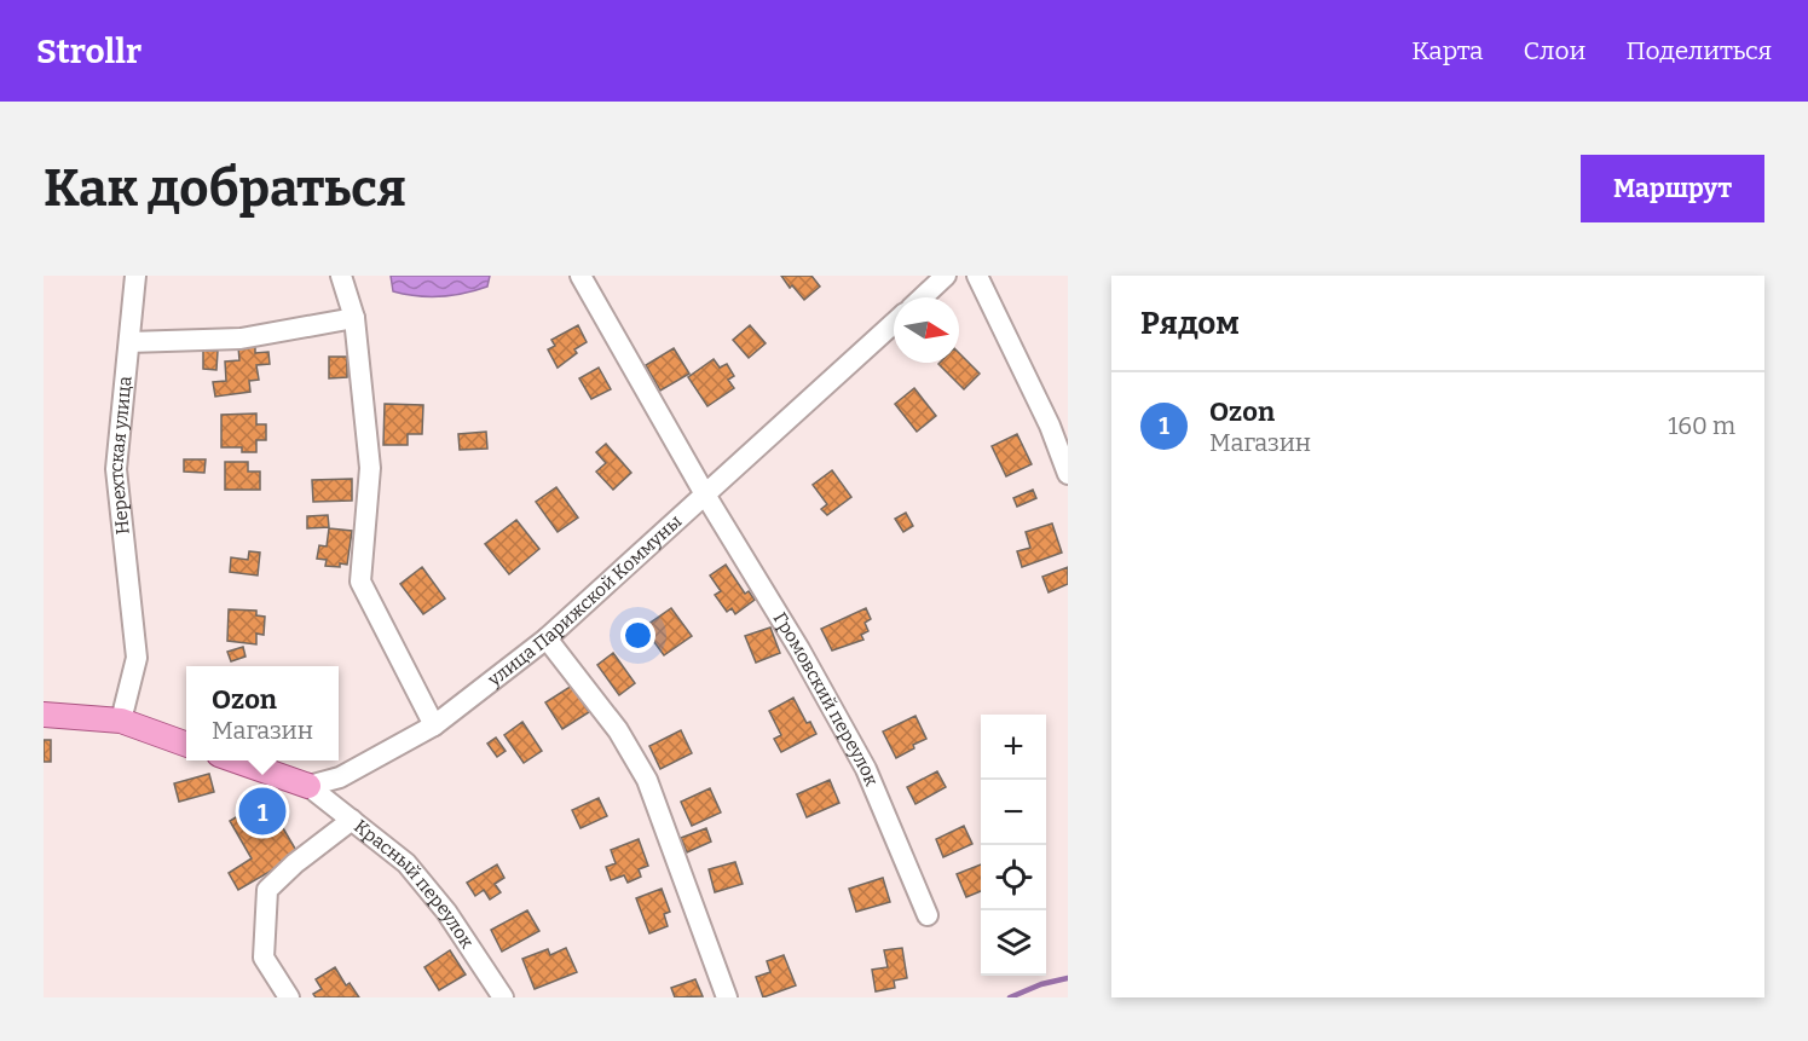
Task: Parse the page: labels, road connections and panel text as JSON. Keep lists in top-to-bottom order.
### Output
{
  "streets": {
    "street": [
      "Нерехтская улица",
      "улица Парижской Коммуны",
      "Громовский переулок",
      "Красный переулок"
    ]
  },
  "crossings": [
    ["улица Парижской Коммуны", "Громовский переулок"],
    ["улица Парижской Коммуны", "Красный переулок"]
  ],
  "north": "right",
  "page": {
    "header": "Strollr",
    "nav": ["Карта", "Слои", "Поделиться"],
    "buttons": "Маршрут",
    "title": "Как добраться",
    "heading": "Рядом",
    "list": [
      {
        "mark": "1",
        "name": "Ozon",
        "note": "Магазин",
        "value": "160 m"
      }
    ],
    "popup": ["Ozon", "Магазин"],
    "map_buttons": ["+", "−"],
    "pins": "1"
  }
}
